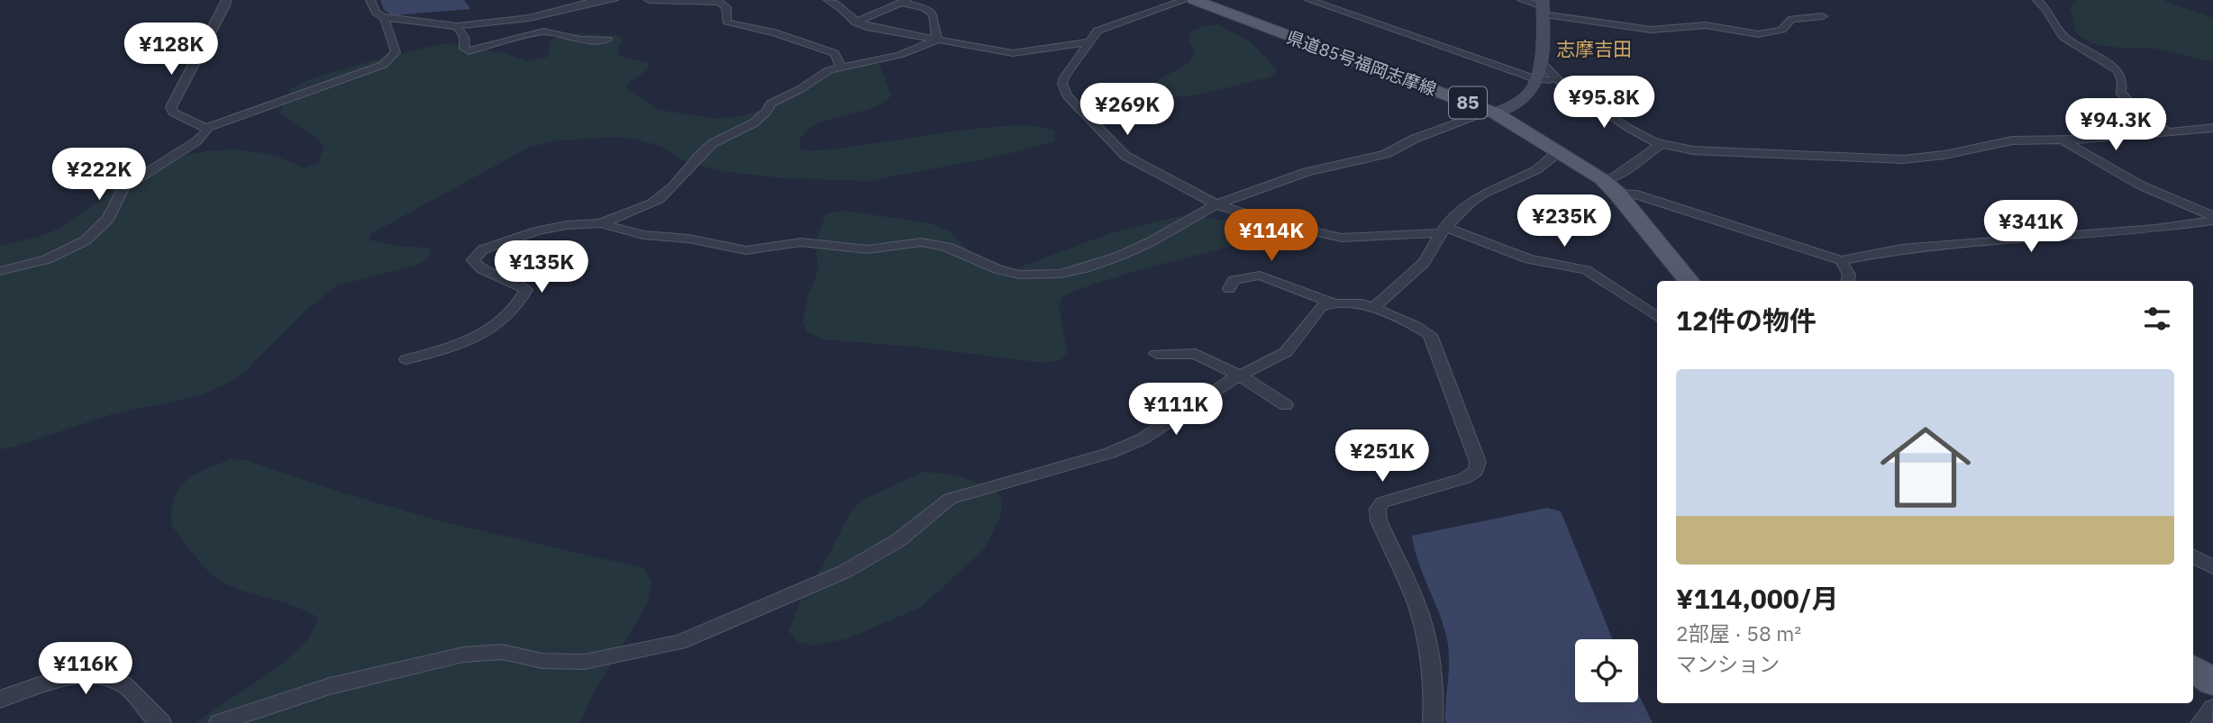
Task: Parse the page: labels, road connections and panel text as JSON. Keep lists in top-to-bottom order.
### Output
{
  "streets": {
    "main road": ["県道85号福岡志摩線", "85"]
  },
  "districts": ["志摩吉田"],
  "page": {
    "price": [
      "¥128K",
      "¥95.8K",
      "¥269K",
      "¥94.3K",
      "¥222K",
      "¥235K",
      "¥341K",
      "¥114K",
      "¥135K",
      "¥111K",
      "¥251K",
      "¥116K"
    ],
    "heading": "12件の物件",
    "list": [
      {
        "name": "¥114,000/月",
        "note": "2部屋 · 58 m² · マンション"
      }
    ]
  }
}
